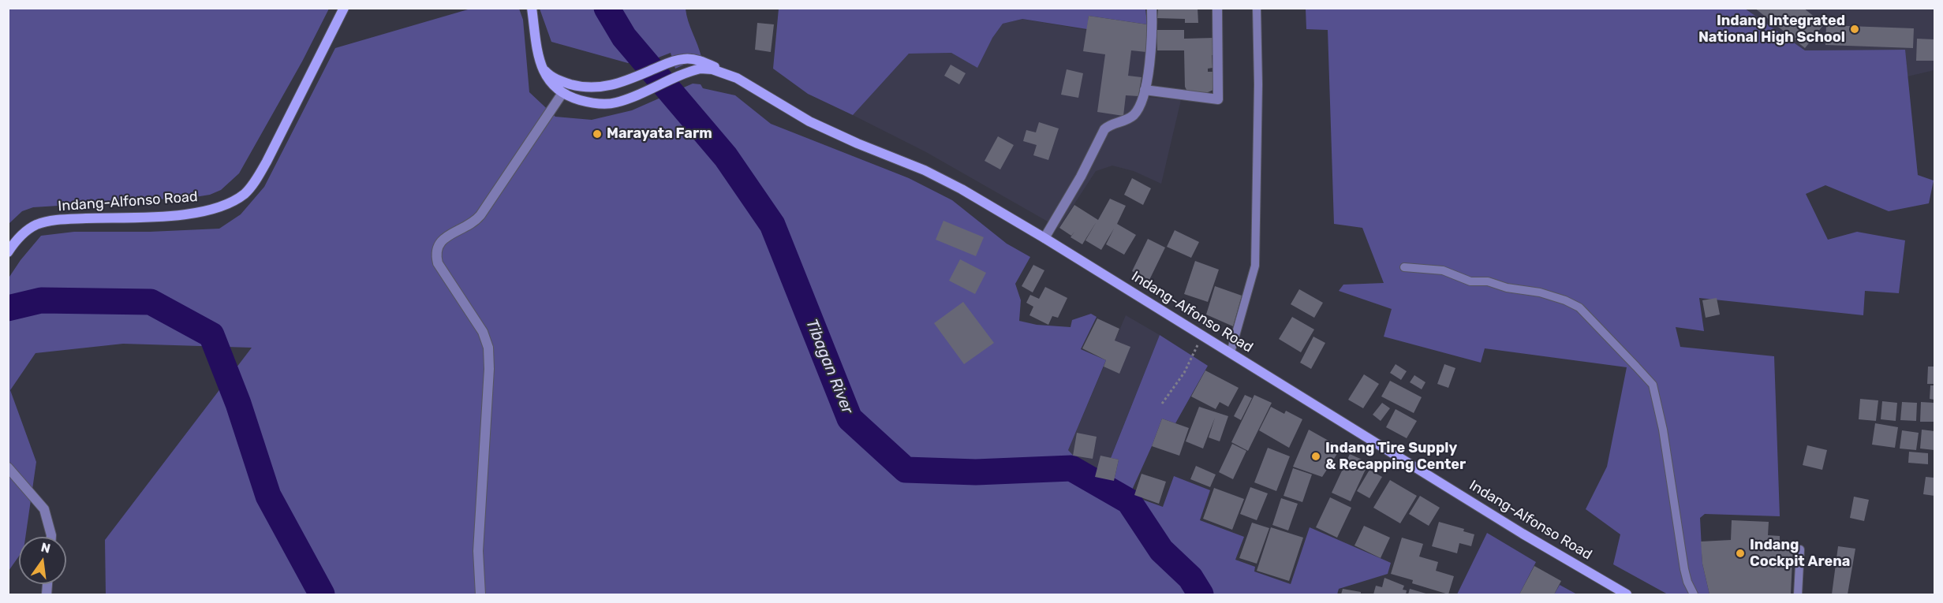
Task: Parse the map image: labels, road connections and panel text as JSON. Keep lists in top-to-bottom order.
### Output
{
  "streets": {
    "main road": ["Indang-Alfonso Road"]
  },
  "water": ["Tibagan River"],
  "places": [
    "Indang Integrated National High School",
    "Marayata Farm",
    "Indang Tire Supply & Recapping Center",
    "Indang Cockpit Arena"
  ],
  "north": "top"
}
